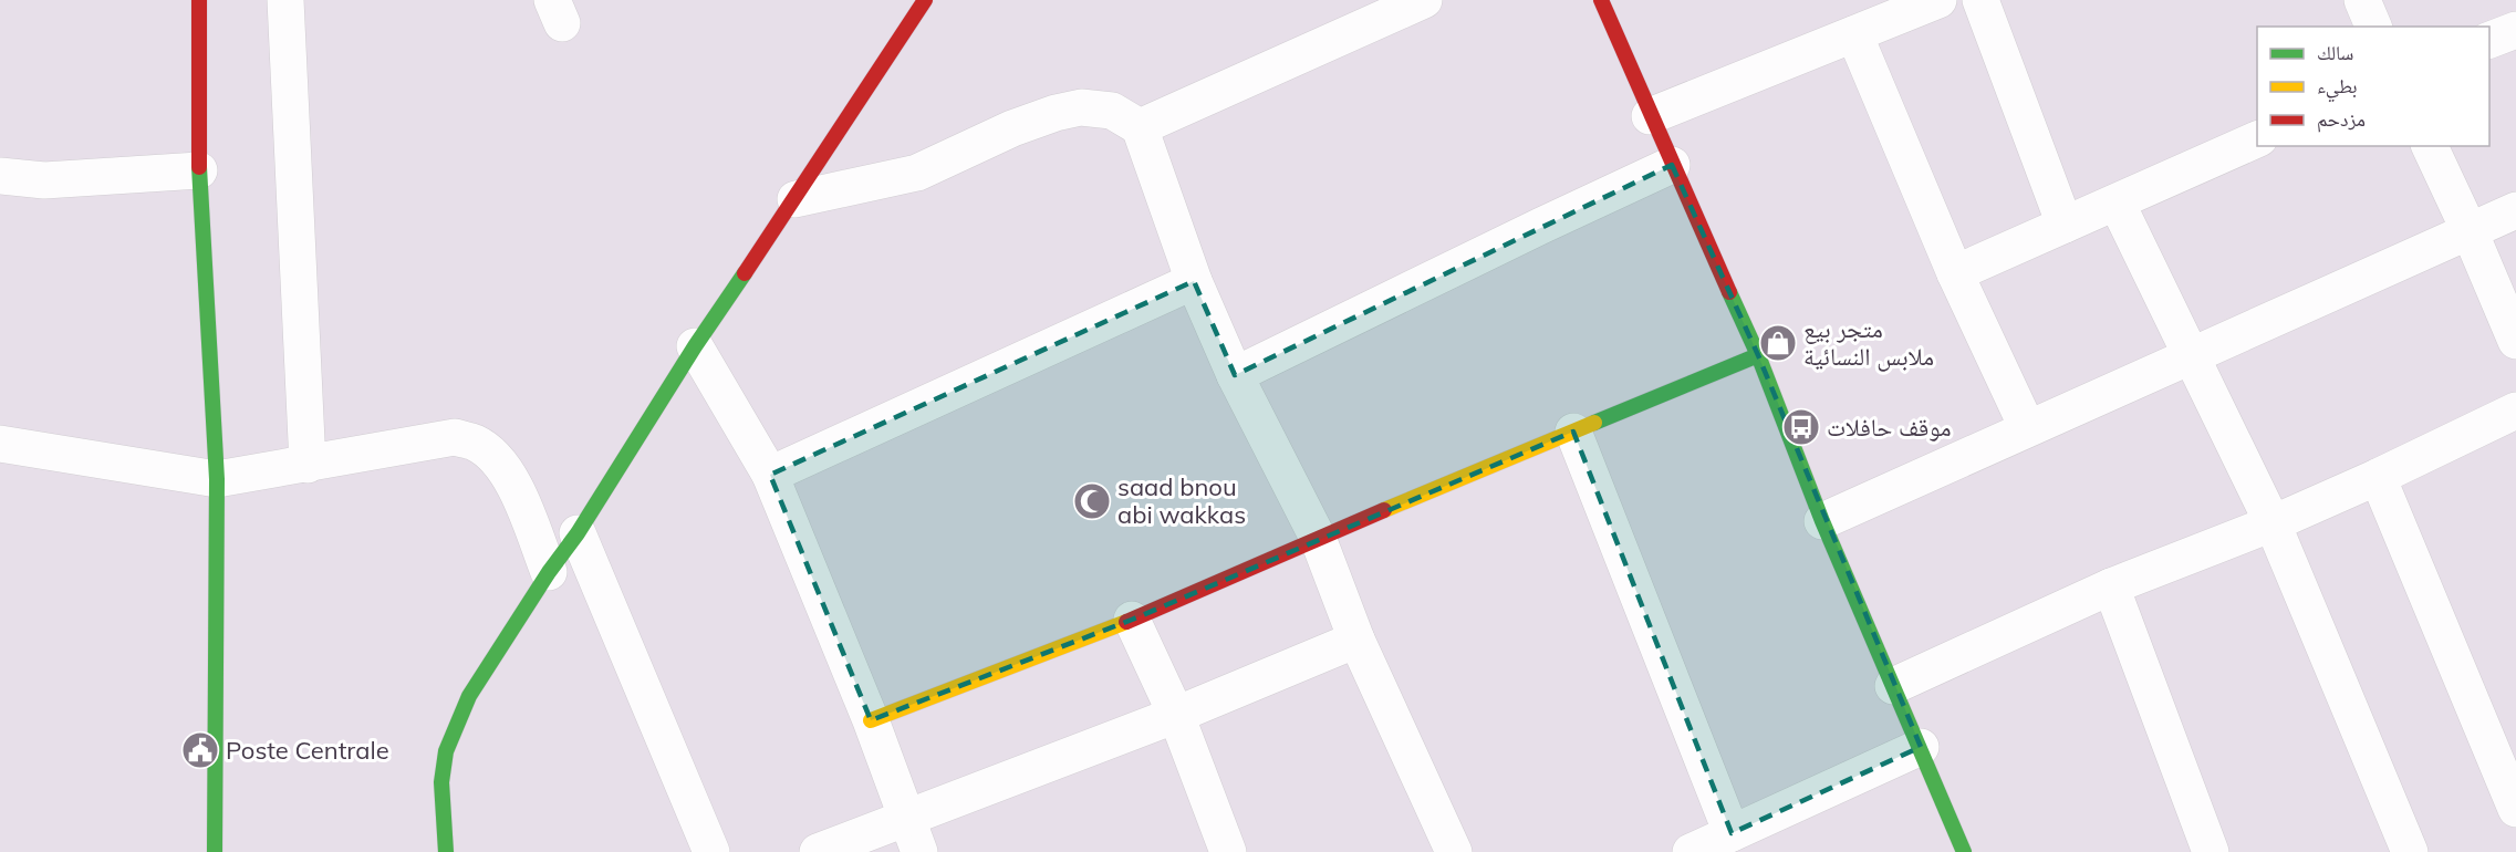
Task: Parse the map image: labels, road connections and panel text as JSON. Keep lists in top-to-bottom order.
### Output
{
  "places": {
    "shop": ["متجر بيع ملابس النسائية"],
    "bus stop": ["موقف حافلات"],
    "mosque": ["saad bnou abi wakkas"],
    "public building": ["Poste Centrale"]
  },
  "legend": ["سالك", "بطيء", "مزدحم"]
}
